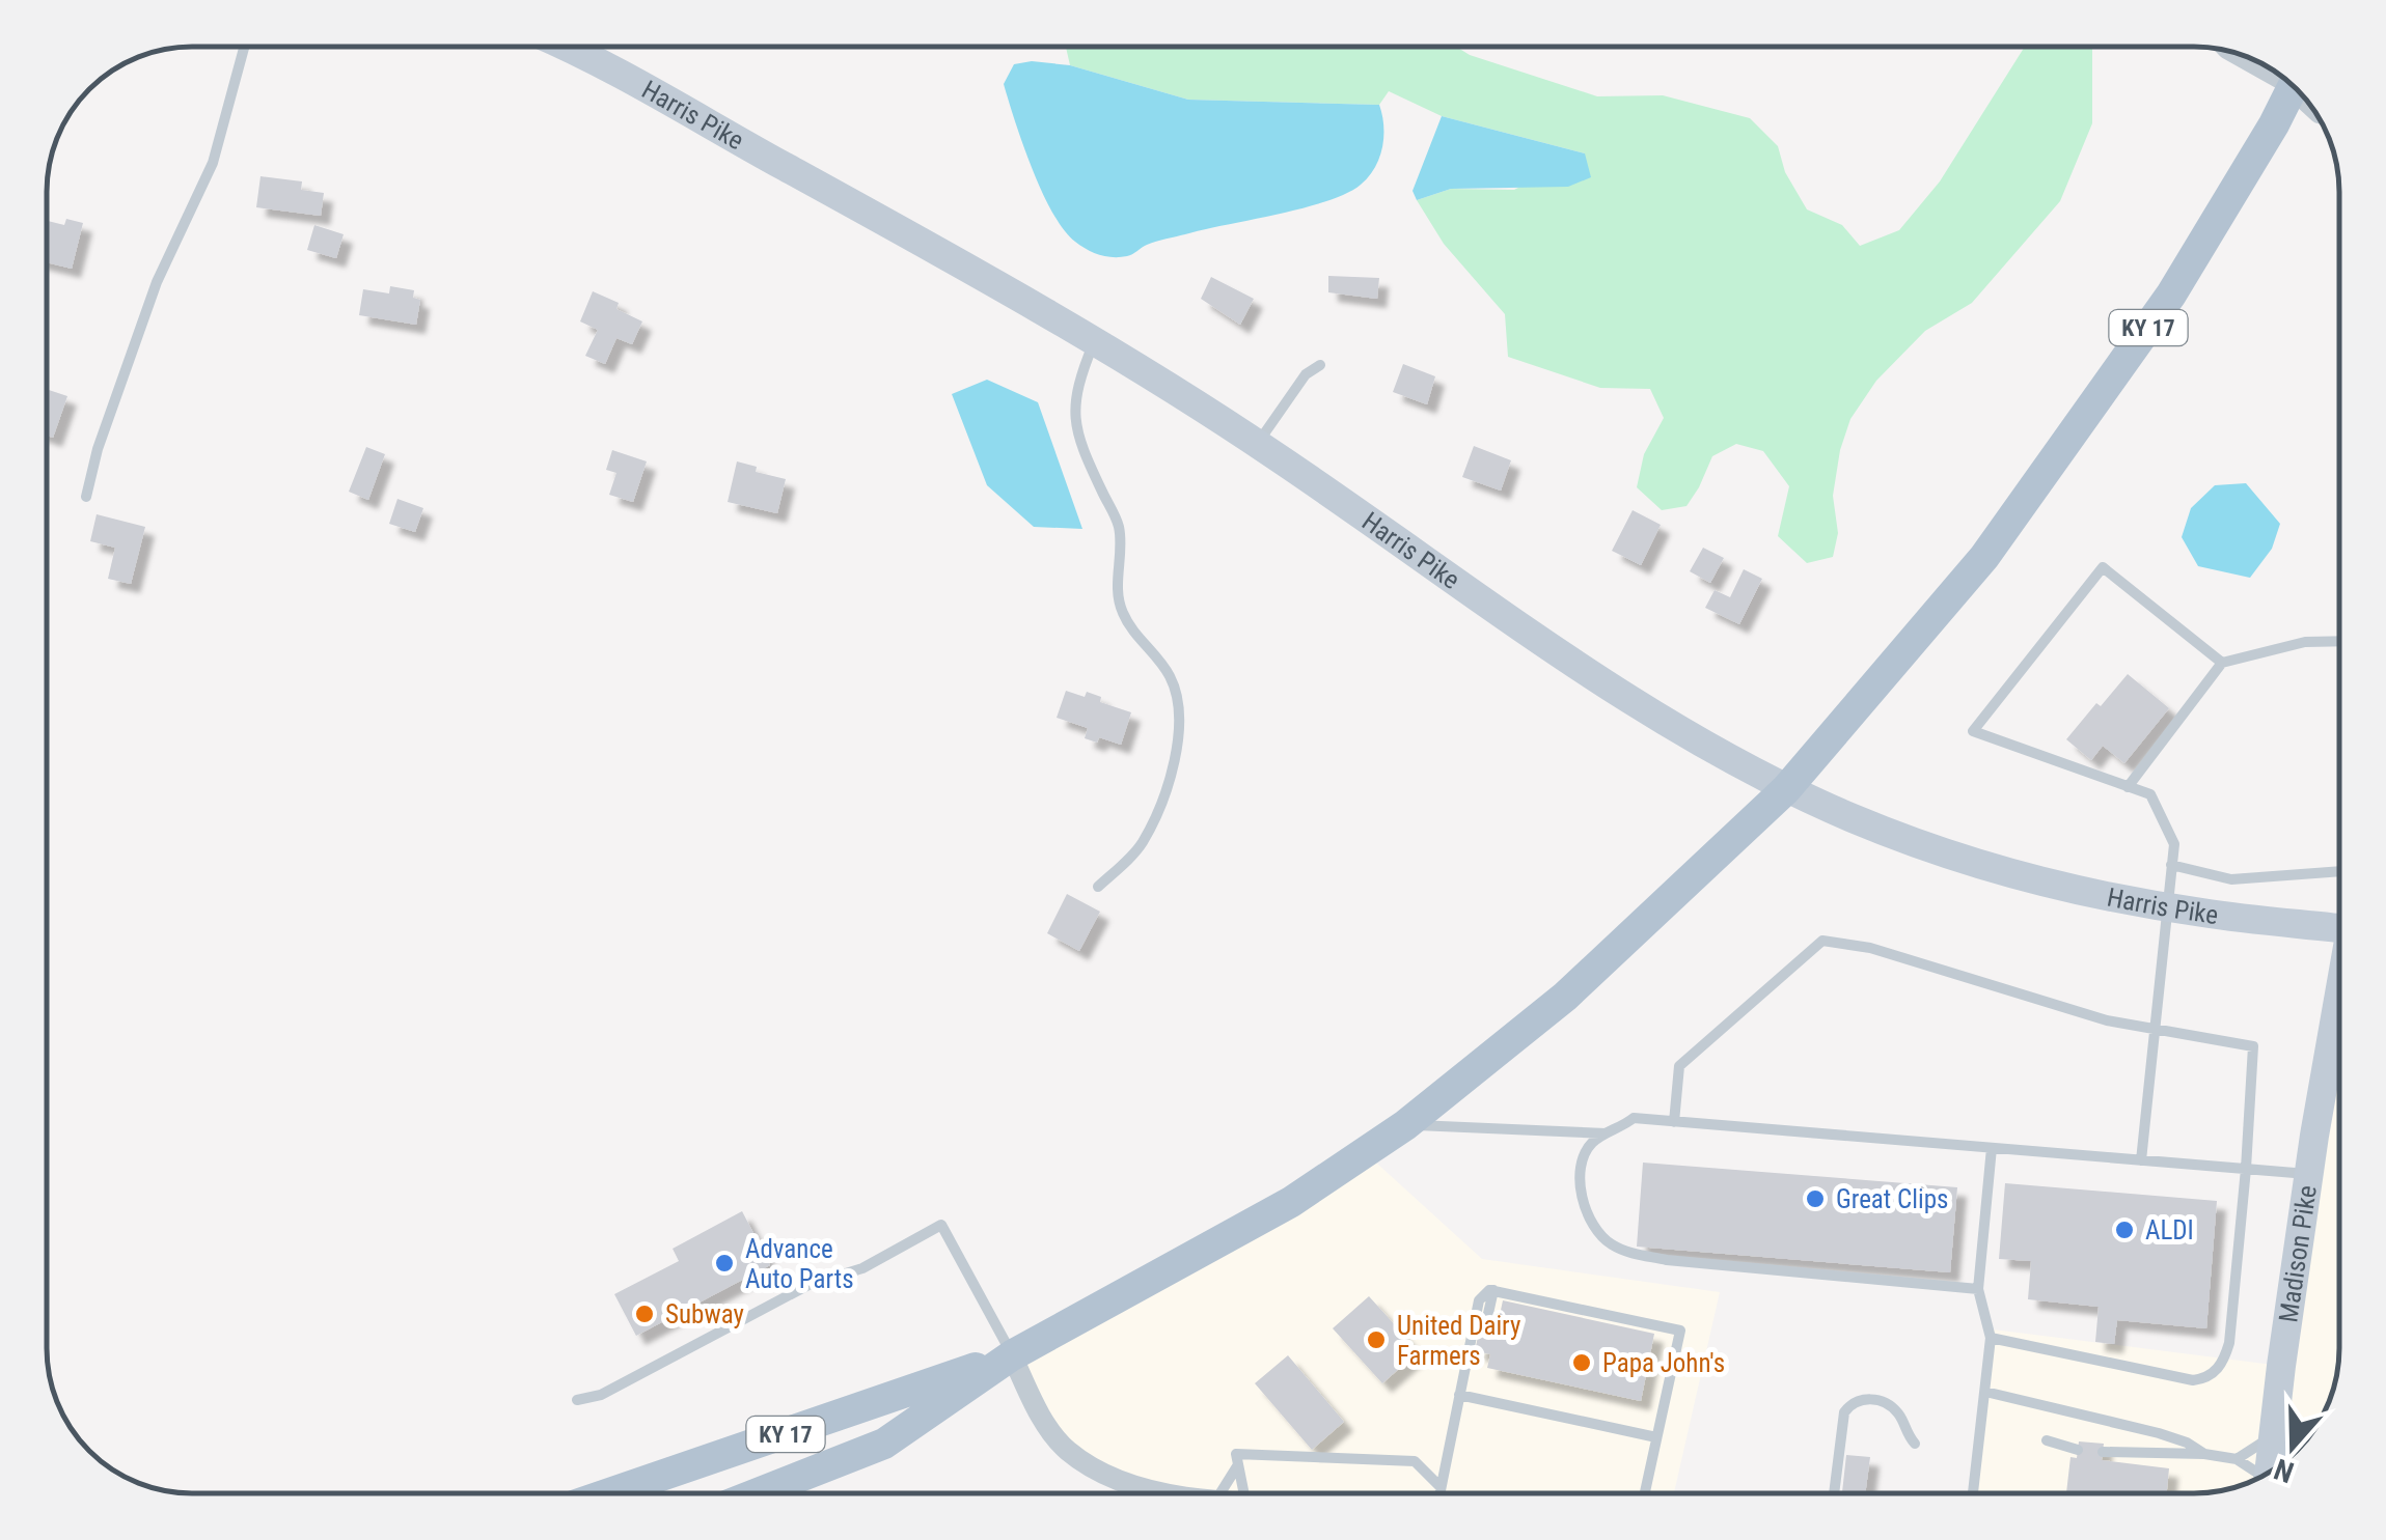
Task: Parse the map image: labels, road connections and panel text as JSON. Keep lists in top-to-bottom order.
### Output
{
  "streets": {
    "main road": ["Harris Pike", "KY 17", "Madison Pike"]
  },
  "crossings": [
    ["Harris Pike", "KY 17"]
  ],
  "places": [
    "Great Clips",
    "ALDI",
    "Advance Auto Parts",
    "Subway",
    "United Dairy Farmers",
    "Papa John's"
  ],
  "north": "bottom"
}
